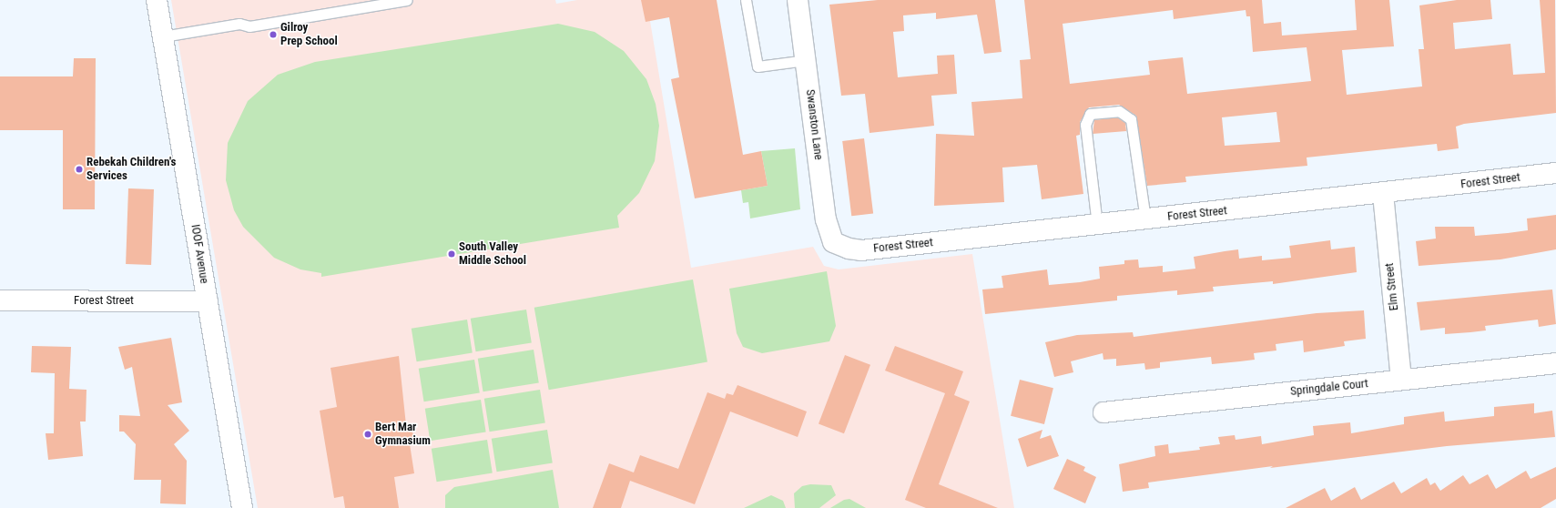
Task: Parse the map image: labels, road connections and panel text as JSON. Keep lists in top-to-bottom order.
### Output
{
  "streets": {
    "street": [
      "Swanston Lane",
      "Forest Street",
      "IOOF Avenue",
      "Elm Street",
      "Springdale Court"
    ]
  },
  "crossings": [
    ["Swanston Lane", "Forest Street"],
    ["Forest Street", "IOOF Avenue"],
    ["Forest Street", "Elm Street"],
    ["Elm Street", "Springdale Court"]
  ],
  "places": [
    "Gilroy Prep School",
    "Rebekah Children's Services",
    "South Valley Middle School",
    "Bert Mar Gymnasium"
  ]
}
